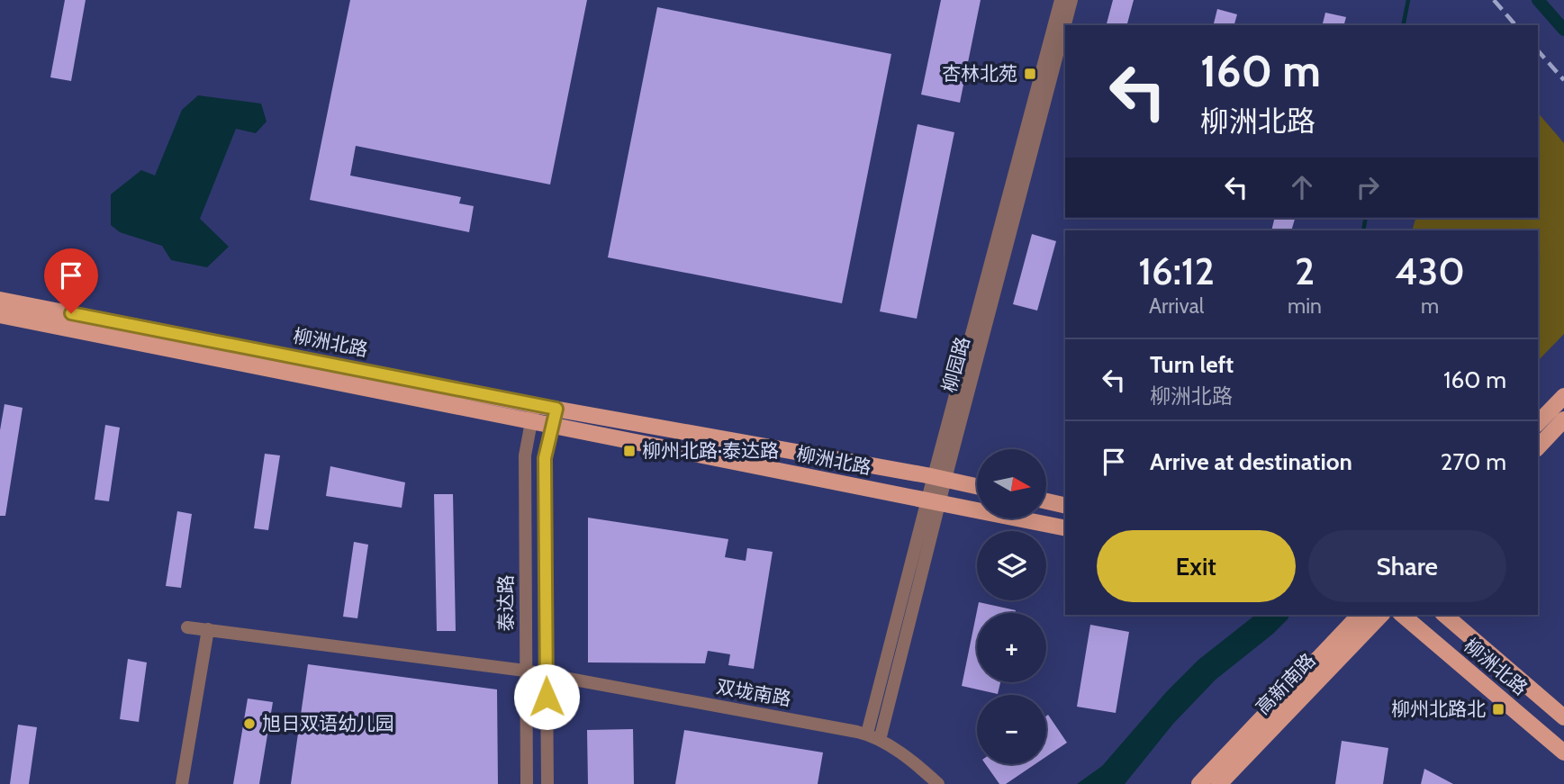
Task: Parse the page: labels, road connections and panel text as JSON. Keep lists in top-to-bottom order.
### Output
{
  "streets": {
    "main road": ["柳洲北路", "高新南路"],
    "street": ["柳园路", "泰达路", "双垅南路"]
  },
  "crossings": [
    ["柳洲北路", "柳园路"],
    ["柳洲北路", "泰达路"],
    ["柳园路", "双垅南路"],
    ["泰达路", "双垅南路"]
  ],
  "places": {
    "transit": ["杏林北苑", "柳州北路·泰达路", "柳州北路北"],
    "other": ["旭日双语幼儿园"]
  },
  "north": "right",
  "page": {
    "turn": ["160 m", "柳洲北路"],
    "eta": [
      "16:12",
      "Arrival",
      "2",
      "min",
      "430",
      "m"
    ],
    "list": [
      {
        "name": "Turn left",
        "note": "柳洲北路",
        "value": "160 m"
      },
      {
        "name": "Arrive at destination",
        "value": "270 m"
      }
    ],
    "map_buttons": ["+", "−"],
    "buttons": ["Exit", "Share"]
  }
}
